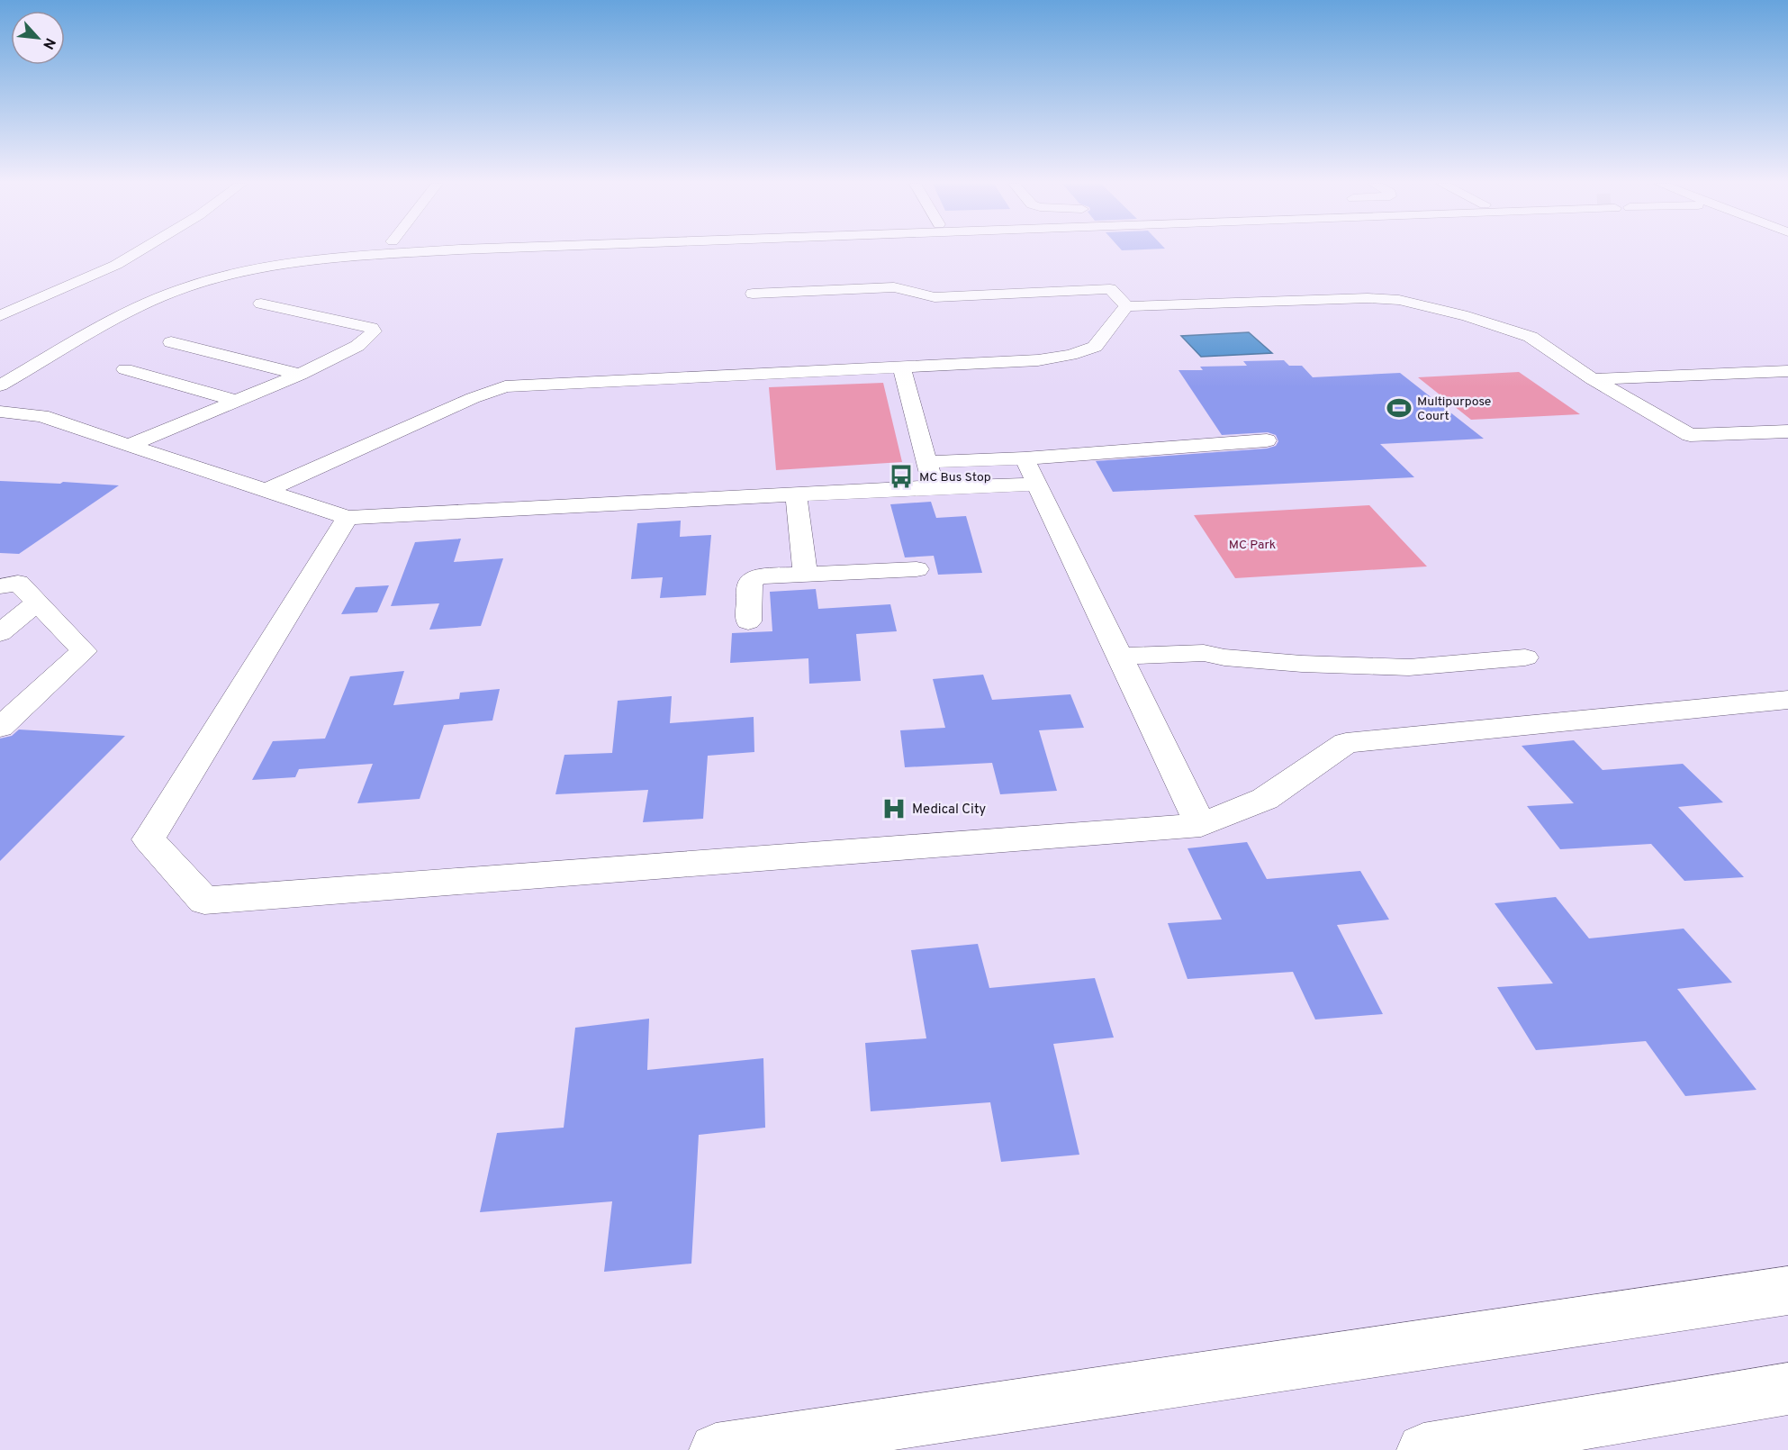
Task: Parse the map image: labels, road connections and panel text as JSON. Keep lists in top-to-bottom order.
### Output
{
  "parks": ["MC Park"],
  "places": {
    "sports": ["Multipurpose Court"],
    "bus stop": ["MC Bus Stop"],
    "hospital": ["Medical City"]
  },
  "north": "bottom right"
}
